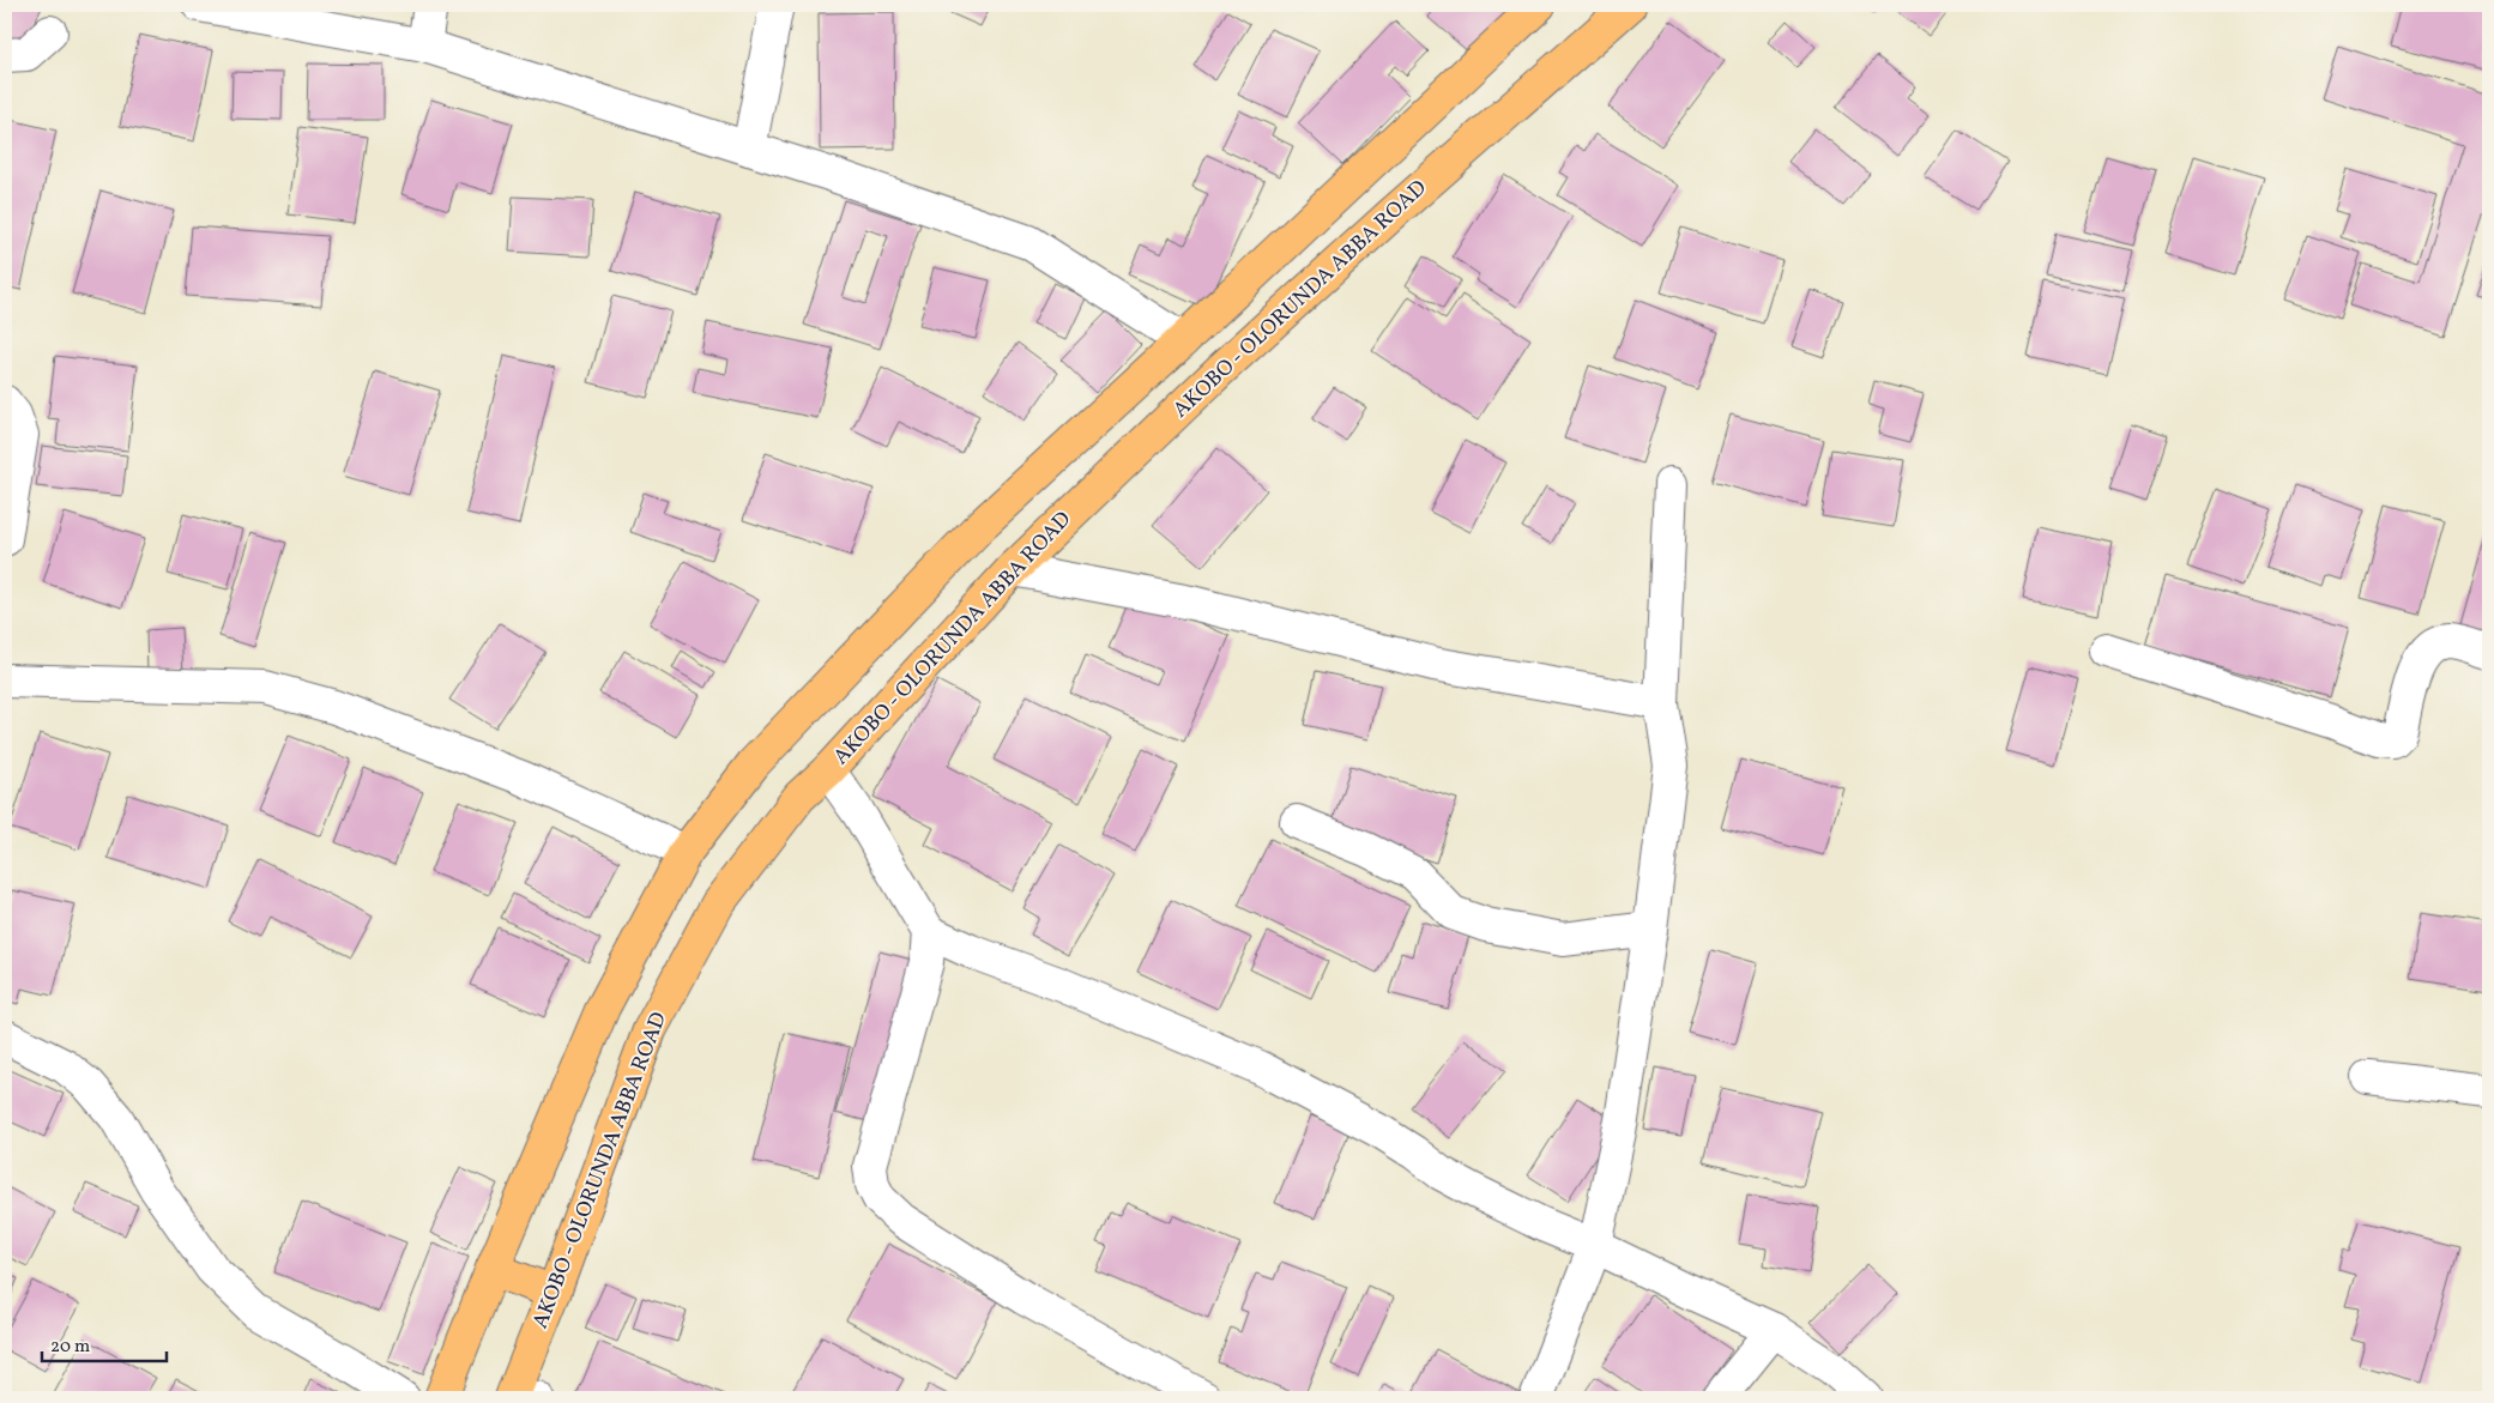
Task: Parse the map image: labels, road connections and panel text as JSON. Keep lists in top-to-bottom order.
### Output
{
  "streets": {
    "main road": ["AKOBO - OLORUNDA ABBA ROAD"]
  },
  "scale_bar": "20 m"
}
